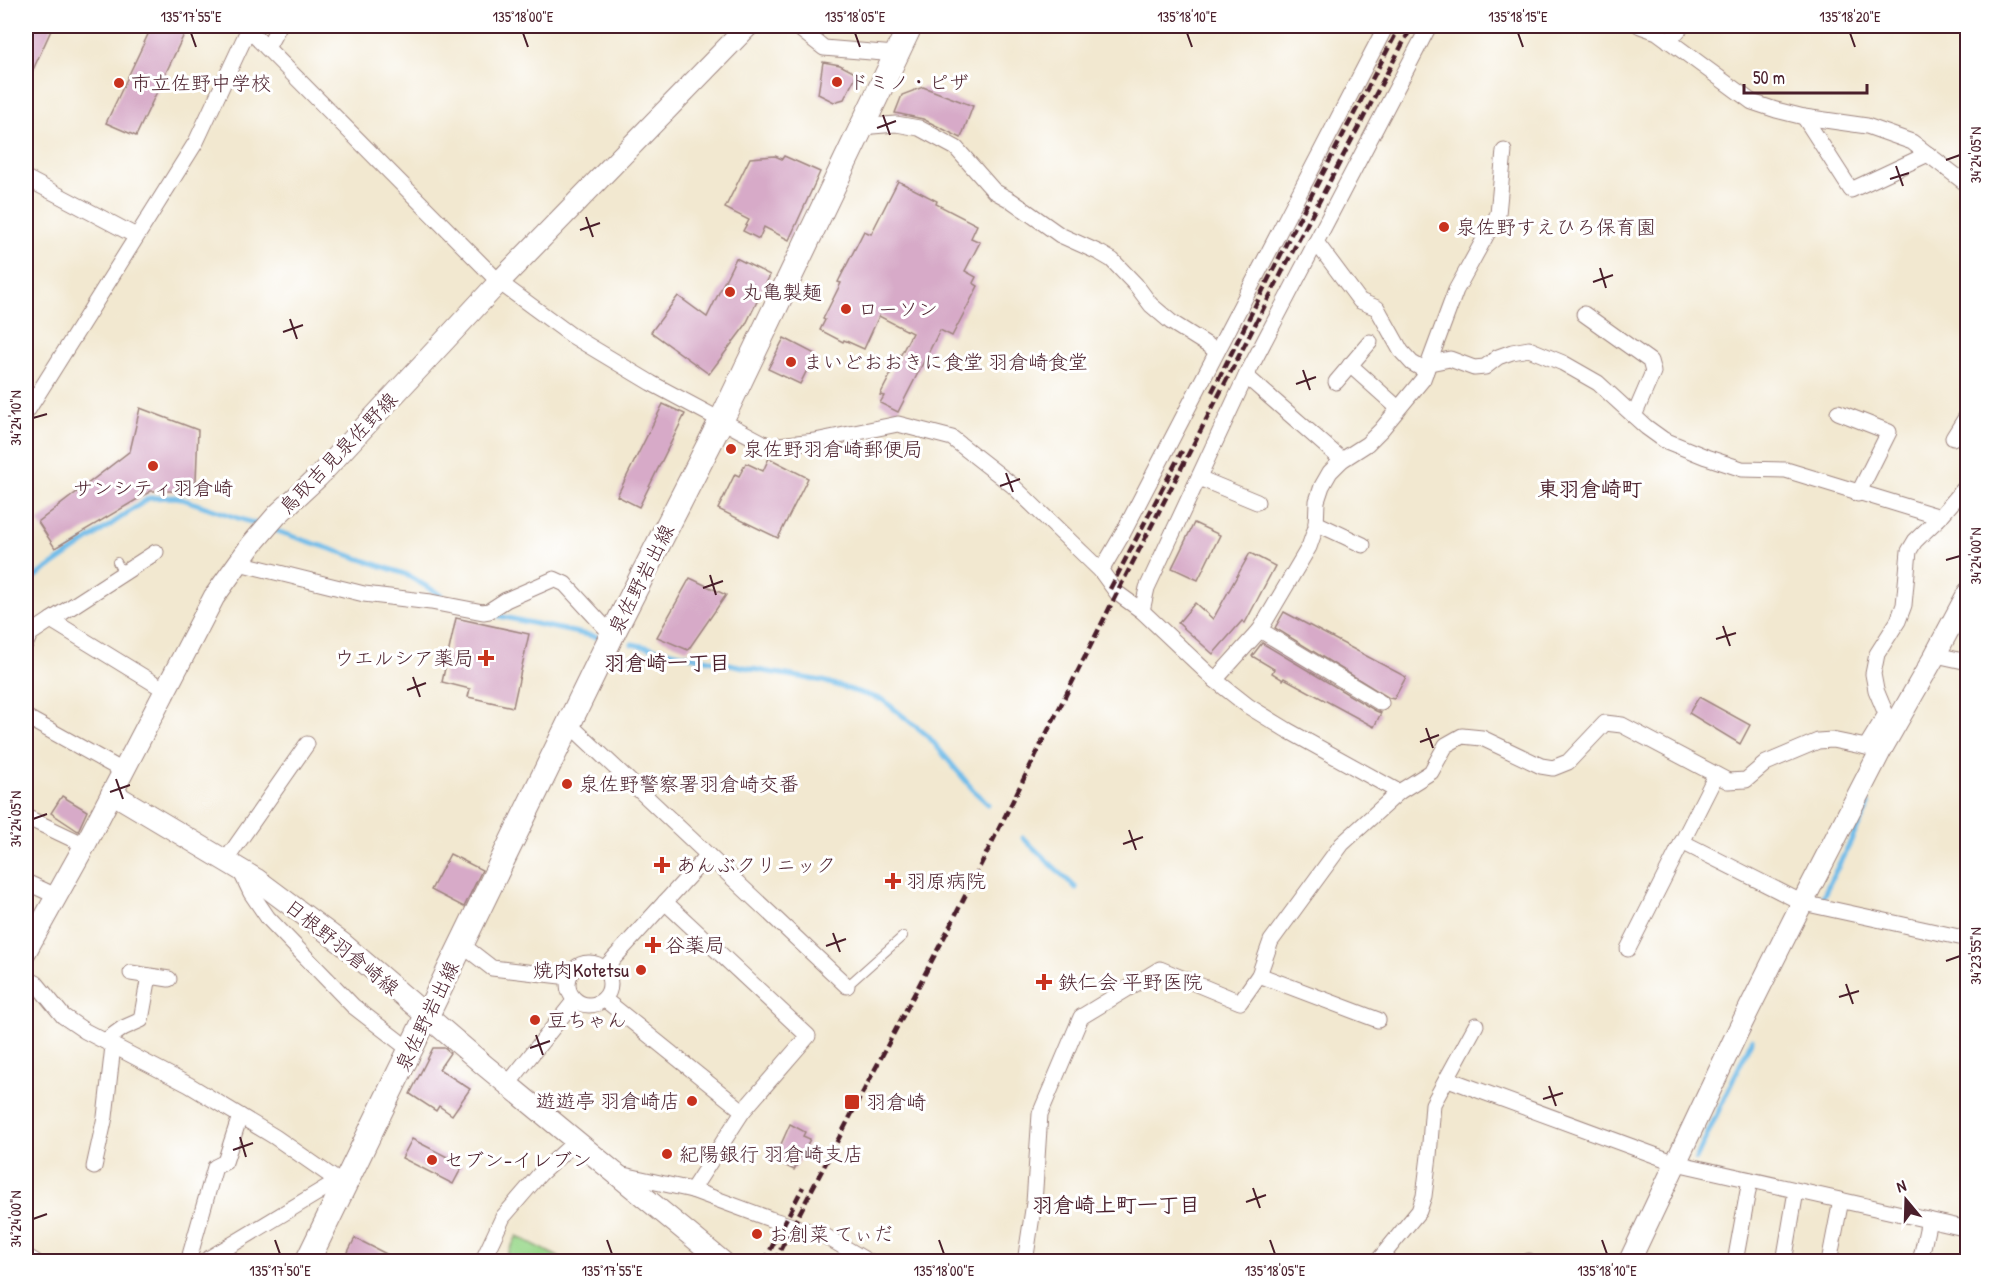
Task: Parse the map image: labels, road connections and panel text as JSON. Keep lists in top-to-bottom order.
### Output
{
  "streets": {
    "main road": ["鳥取吉見泉佐野線", "泉佐野岩出線", "日根野羽倉崎線"]
  },
  "crossings": [
    ["鳥取吉見泉佐野線", "日根野羽倉崎線"],
    ["泉佐野岩出線", "日根野羽倉崎線"]
  ],
  "districts": ["東羽倉崎町", "羽倉崎一丁目", "羽倉崎上町一丁目"],
  "places": {
    "other": [
      "ドミノ・ピザ",
      "市立佐野中学校",
      "泉佐野すえひろ保育園",
      "丸亀製麺",
      "ローソン",
      "まいどおおきに食堂 羽倉崎食堂",
      "泉佐野羽倉崎郵便局",
      "サンシティ羽倉崎",
      "泉佐野警察署羽倉崎交番",
      "焼肉Kotetsu",
      "豆ちゃん",
      "遊遊亭 羽倉崎店",
      "紀陽銀行 羽倉崎支店",
      "セブン-イレブン",
      "お創菜 てぃだ"
    ],
    "health": [
      "ウエルシア薬局",
      "あんぶクリニック",
      "羽原病院",
      "谷薬局",
      "鉄仁会 平野医院"
    ],
    "transit": ["羽倉崎"]
  },
  "scale_bar": "50 m",
  "north": "top",
  "coordinates": [
    "135°17'55\"E",
    "135°18'00\"E",
    "135°18'05\"E",
    "135°18'10\"E",
    "135°18'15\"E",
    "135°18'20\"E",
    "34°24'05\"N",
    "34°24'10\"N",
    "34°24'00\"N",
    "34°23'55\"N",
    "135°17'50\"E"
  ]
}
